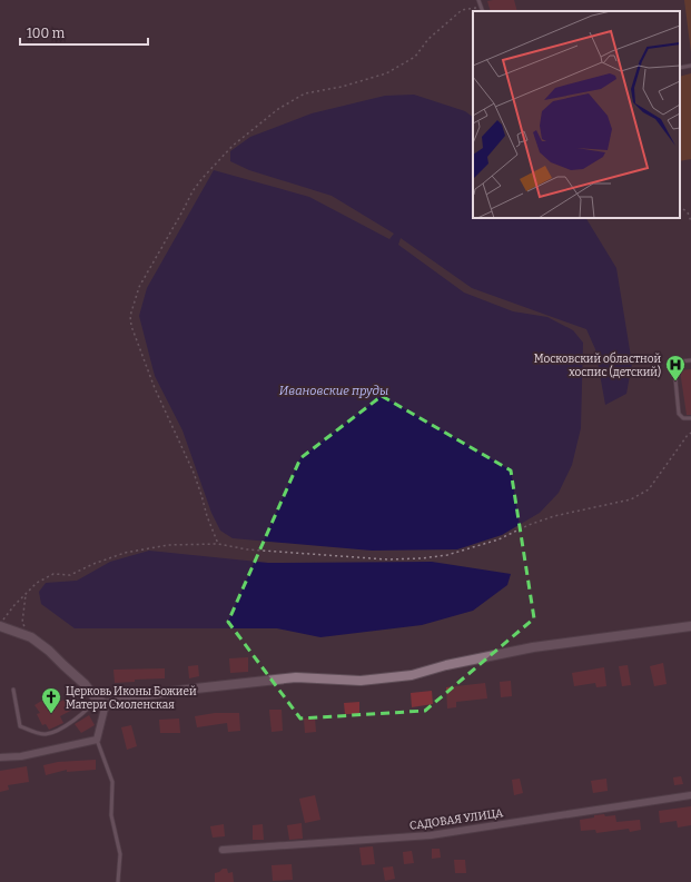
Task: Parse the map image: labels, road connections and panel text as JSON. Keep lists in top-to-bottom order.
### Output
{
  "streets": {
    "street": ["САДОВАЯ УЛИЦА"]
  },
  "water": ["Ивановские пруды"],
  "places": {
    "hospital": ["Московский областной хоспис (детский)"],
    "church": ["Церковь Иконы Божией Матери Смоленская"]
  },
  "scale_bar": "100 m"
}
